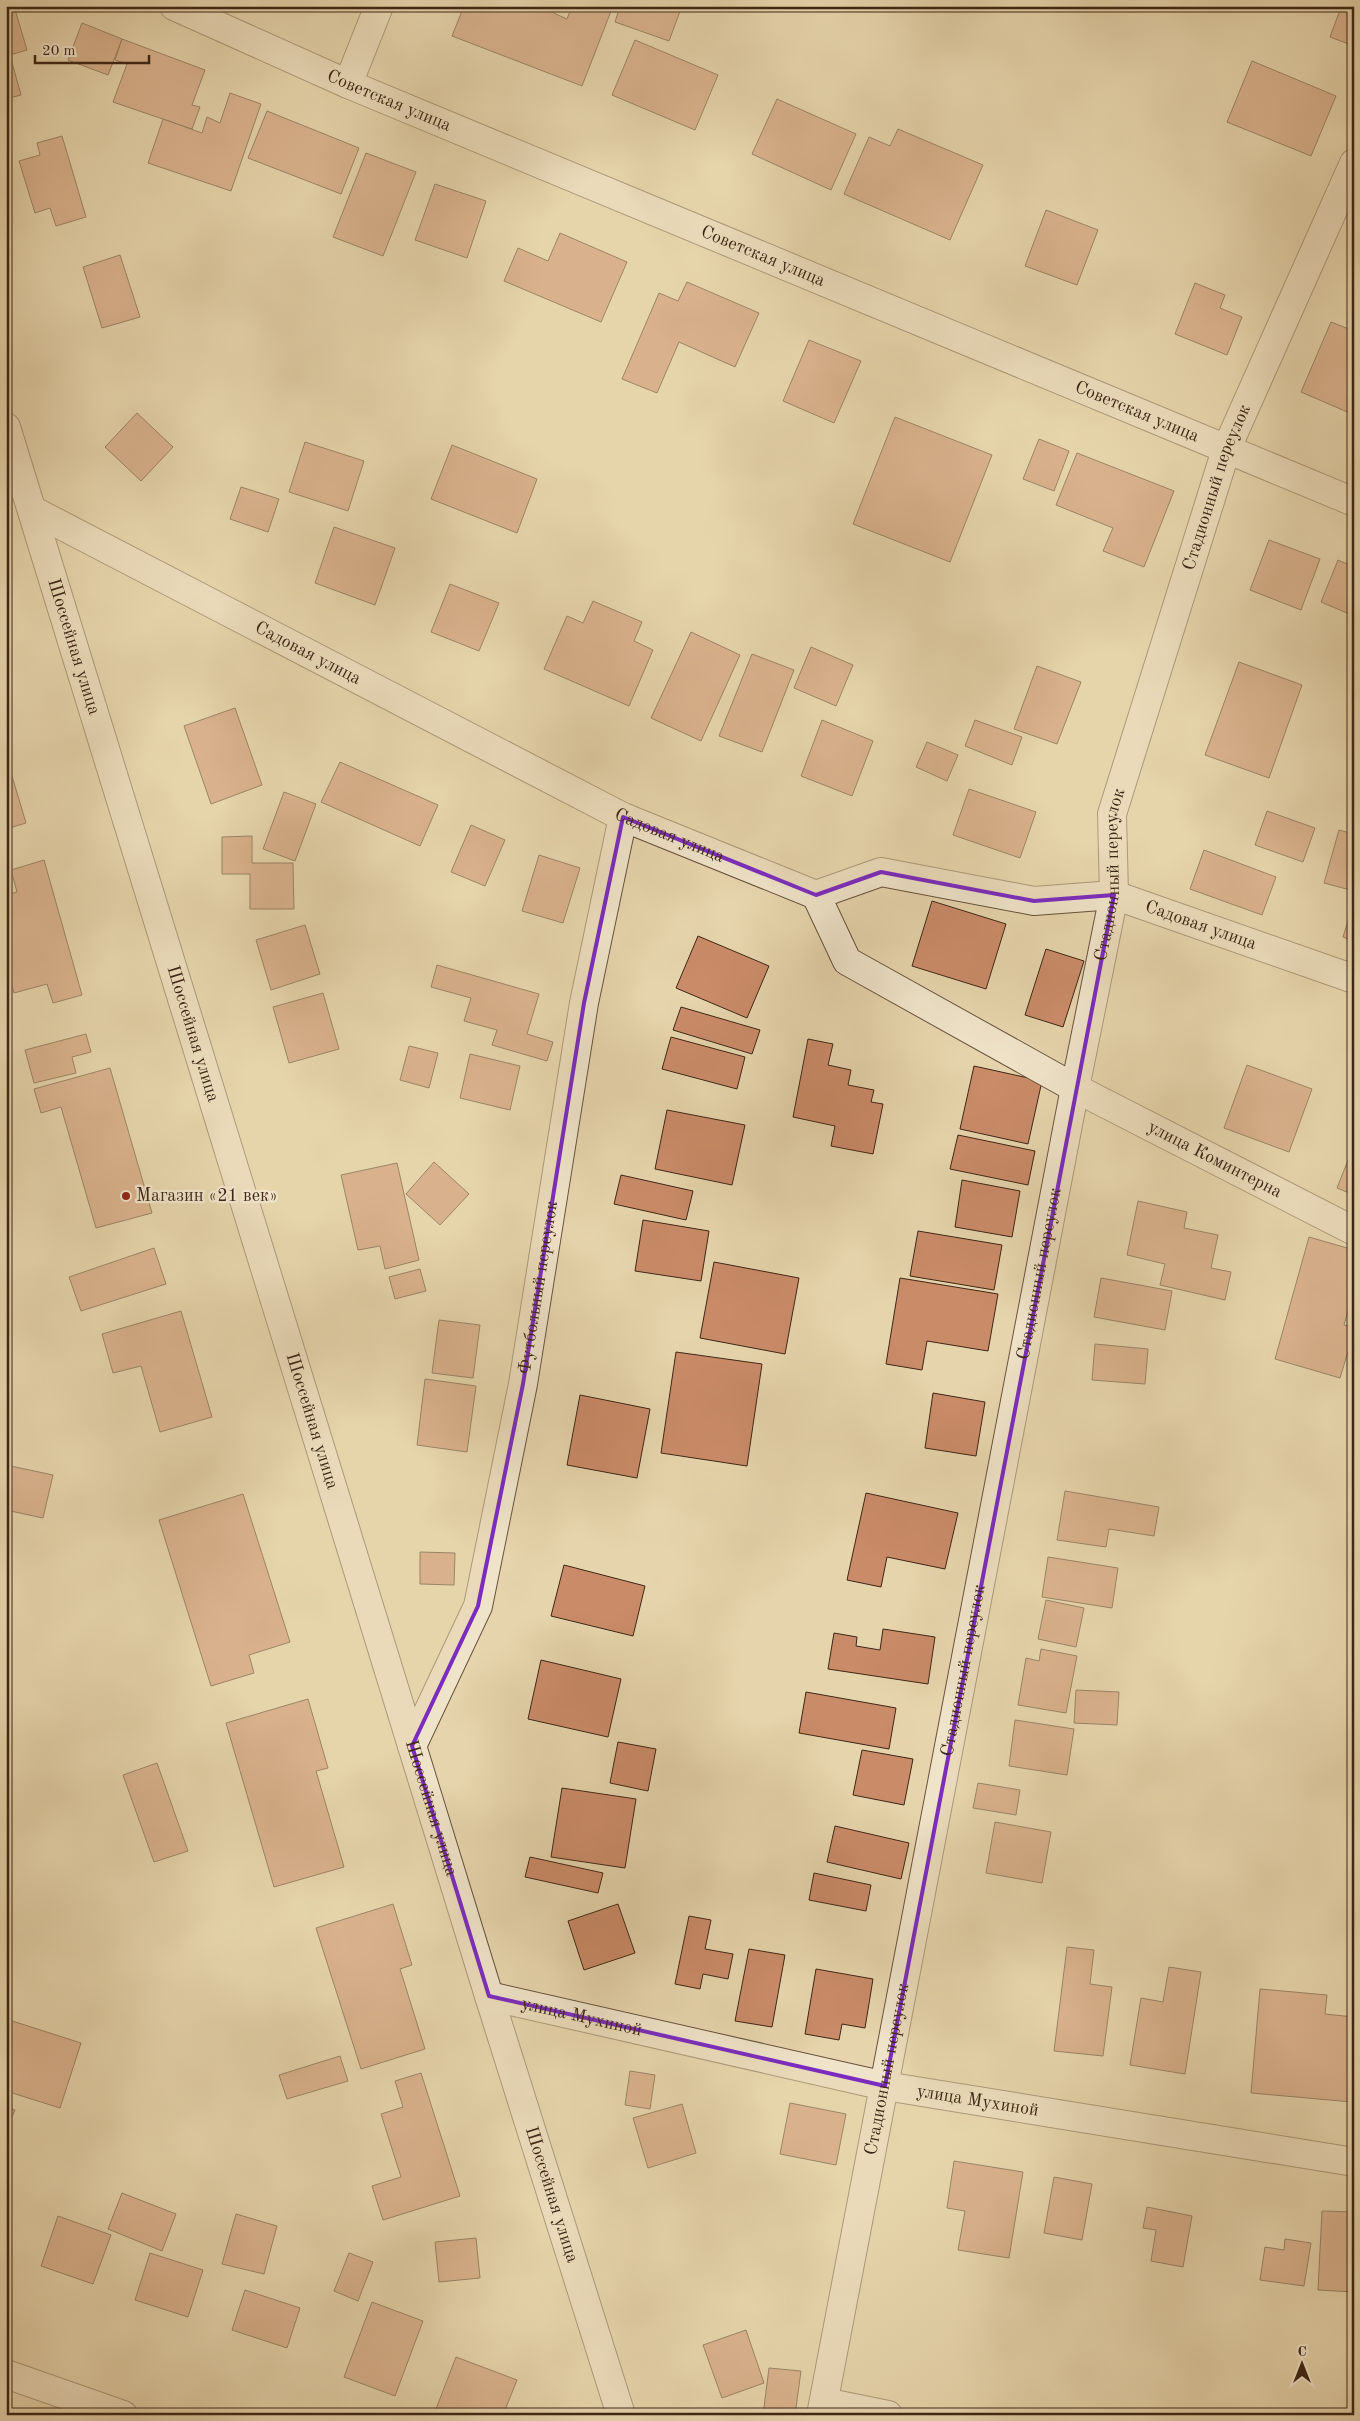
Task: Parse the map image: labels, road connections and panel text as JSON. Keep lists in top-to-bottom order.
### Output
{
  "streets": {
    "street": [
      "Советская улица",
      "Стадионный переулок",
      "Шоссейная улица",
      "Садовая улица",
      "улица Коминтерна",
      "Футбольный переулок",
      "улица Мухиной"
    ]
  },
  "crossings": [
    ["Советская улица", "Стадионный переулок"],
    ["Стадионный переулок", "Садовая улица"],
    ["Стадионный переулок", "улица Коминтерна"],
    ["Стадионный переулок", "улица Мухиной"],
    ["Шоссейная улица", "Садовая улица"],
    ["Шоссейная улица", "Футбольный переулок"],
    ["Шоссейная улица", "улица Мухиной"],
    ["Садовая улица", "улица Коминтерна"],
    ["Садовая улица", "Футбольный переулок"]
  ],
  "places": ["Магазин «21 век»"],
  "scale_bar": "20 m",
  "north": "top"
}
